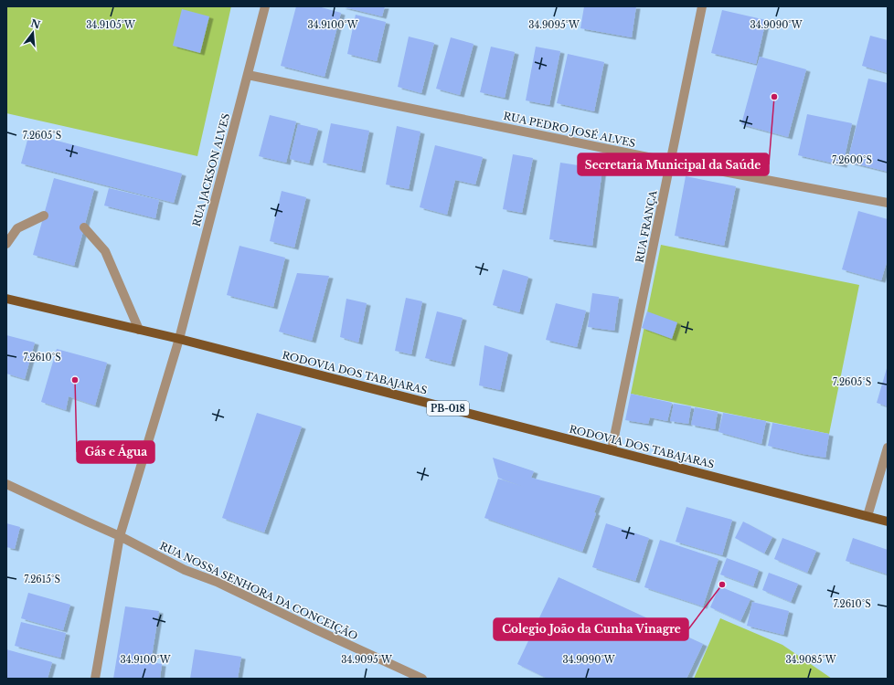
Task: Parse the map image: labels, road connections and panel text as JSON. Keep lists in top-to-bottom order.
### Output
{
  "streets": {
    "main road": ["RODOVIA DOS TABAJARAS", "PB-018"],
    "street": [
      "RUA PEDRO JOSÉ ALVES",
      "RUA JACKSON ALVES",
      "RUA FRANÇA",
      "RUA NOSSA SENHORA DA CONCEIÇÃO"
    ]
  },
  "crossings": [
    ["RUA PEDRO JOSÉ ALVES", "RUA JACKSON ALVES"],
    ["RUA PEDRO JOSÉ ALVES", "RUA FRANÇA"],
    ["RUA JACKSON ALVES", "RODOVIA DOS TABAJARAS"],
    ["RUA JACKSON ALVES", "RUA NOSSA SENHORA DA CONCEIÇÃO"],
    ["RUA FRANÇA", "RODOVIA DOS TABAJARAS"]
  ],
  "places": ["Secretaria Municipal da Saúde", "Gás e Água", "Colegio João da Cunha Vinagre"],
  "north": "top",
  "coordinates": [
    "34.9105°W",
    "34.9100°W",
    "34.9095°W",
    "34.9090°W",
    "7.2605°S",
    "7.2600°S",
    "7.2610°S",
    "7.2615°S",
    "34.9085°W"
  ]
}
